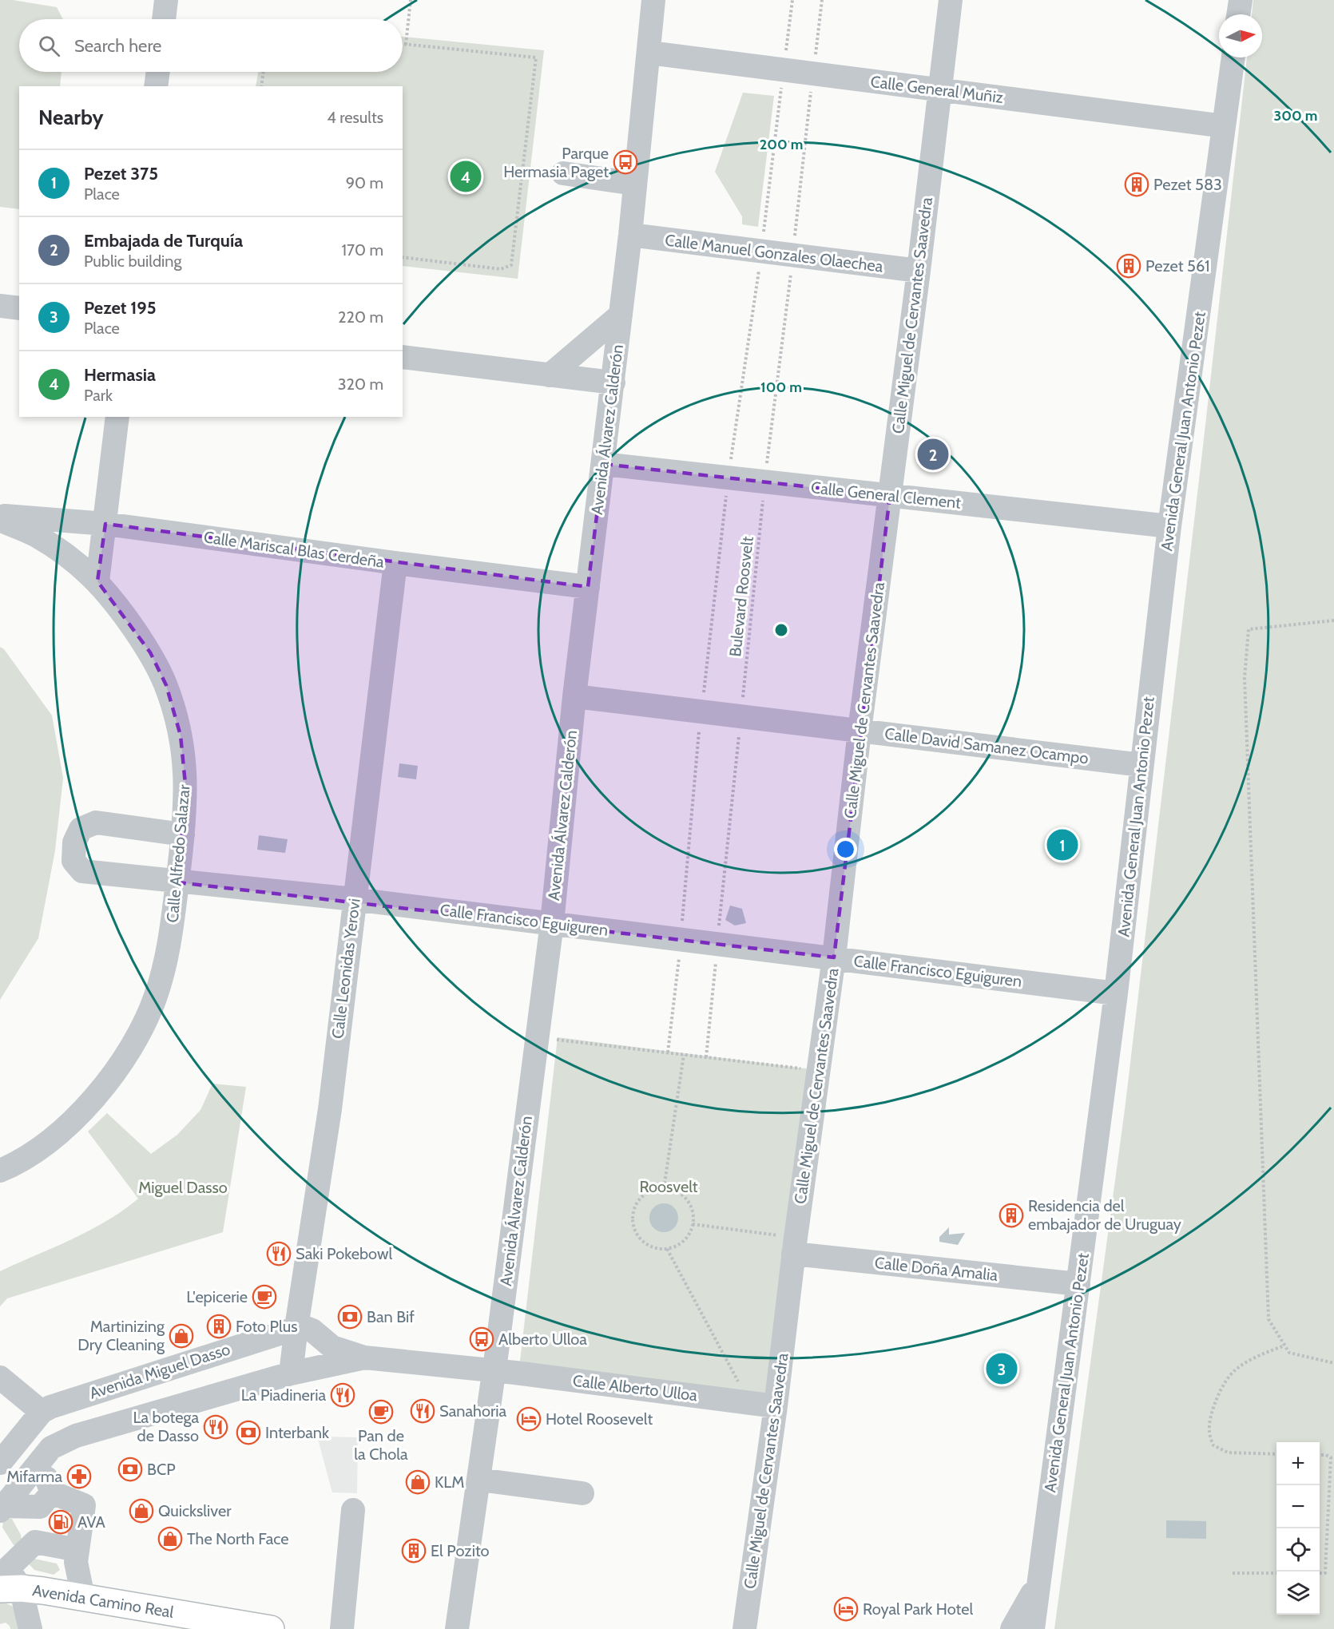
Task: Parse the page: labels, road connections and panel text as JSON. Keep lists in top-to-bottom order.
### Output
{
  "streets": {
    "main road": ["Avenida Camino Real"],
    "street": [
      "Calle General Muñiz",
      "Calle Manuel Gonzales Olaechea",
      "Calle Miguel de Cervantes Saavedra",
      "Avenida Álvarez Calderón",
      "Avenida General Juan Antonio Pezet",
      "Calle General Clement",
      "Calle Mariscal Blas Cerdeña",
      "Calle David Samanez Ocampo",
      "Calle Alfredo Salazar",
      "Calle Francisco Eguiguren",
      "Calle Leonidas Yerovi",
      "Calle Doña Amalia",
      "Avenida Miguel Dasso",
      "Calle Alberto Ulloa"
    ],
    "path": ["Bulevard Roosvelt"]
  },
  "crossings": [
    ["Calle General Muñiz", "Calle Miguel de Cervantes Saavedra"],
    ["Calle General Muñiz", "Avenida Álvarez Calderón"],
    ["Calle General Muñiz", "Avenida General Juan Antonio Pezet"],
    ["Calle Manuel Gonzales Olaechea", "Calle Miguel de Cervantes Saavedra"],
    ["Calle Manuel Gonzales Olaechea", "Avenida Álvarez Calderón"],
    ["Calle Miguel de Cervantes Saavedra", "Calle General Clement"],
    ["Calle Miguel de Cervantes Saavedra", "Calle David Samanez Ocampo"],
    ["Calle Miguel de Cervantes Saavedra", "Calle Francisco Eguiguren"],
    ["Calle Miguel de Cervantes Saavedra", "Calle Doña Amalia"],
    ["Calle Miguel de Cervantes Saavedra", "Calle Alberto Ulloa"],
    ["Avenida Álvarez Calderón", "Calle General Clement"],
    ["Avenida Álvarez Calderón", "Calle Mariscal Blas Cerdeña"],
    ["Avenida Álvarez Calderón", "Calle David Samanez Ocampo"],
    ["Avenida Álvarez Calderón", "Calle Francisco Eguiguren"],
    ["Avenida Álvarez Calderón", "Calle Alberto Ulloa"],
    ["Avenida General Juan Antonio Pezet", "Calle General Clement"],
    ["Avenida General Juan Antonio Pezet", "Calle David Samanez Ocampo"],
    ["Avenida General Juan Antonio Pezet", "Calle Francisco Eguiguren"],
    ["Avenida General Juan Antonio Pezet", "Calle Doña Amalia"],
    ["Calle Mariscal Blas Cerdeña", "Calle Leonidas Yerovi"],
    ["Calle Alfredo Salazar", "Calle Francisco Eguiguren"],
    ["Calle Francisco Eguiguren", "Calle Leonidas Yerovi"],
    ["Calle Leonidas Yerovi", "Avenida Miguel Dasso"]
  ],
  "parks": ["Roosvelt", "Miguel Dasso"],
  "places": {
    "bus stop": ["Parque Hermasia Paget", "Alberto Ulloa"],
    "building": [
      "Pezet 583",
      "Pezet 561",
      "Residencia del embajador de Uruguay",
      "Foto Plus",
      "El Pozito"
    ],
    "restaurant": [
      "Saki Pokebowl",
      "La Piadineria",
      "Sanahoria",
      "La botega de Dasso"
    ],
    "cafe": ["L'epicerie", "Pan de la Chola"],
    "bank": ["Ban Bif", "Interbank", "BCP"],
    "shop": [
      "Martinizing Dry Cleaning",
      "KLM",
      "Quicksliver",
      "The North Face"
    ],
    "hotel": ["Hotel Roosevelt", "Royal Park Hotel"],
    "pharmacy": ["Mifarma"],
    "fuel station": ["AVA"]
  },
  "north": "right",
  "page": {
    "search": "Search here",
    "heading": ["Nearby", "4 results"],
    "list": [
      {
        "mark": "1",
        "name": "Pezet 375",
        "note": "Place",
        "value": "90 m"
      },
      {
        "mark": "2",
        "name": "Embajada de Turquía",
        "note": "Public building",
        "value": "170 m"
      },
      {
        "mark": "3",
        "name": "Pezet 195",
        "note": "Place",
        "value": "220 m"
      },
      {
        "mark": "4",
        "name": "Hermasia",
        "note": "Park",
        "value": "320 m"
      }
    ],
    "pins": [
      "4",
      "2",
      "1",
      "3"
    ],
    "map_buttons": ["+", "−"]
  },
  "rings": ["300 m", "200 m", "100 m"]
}
